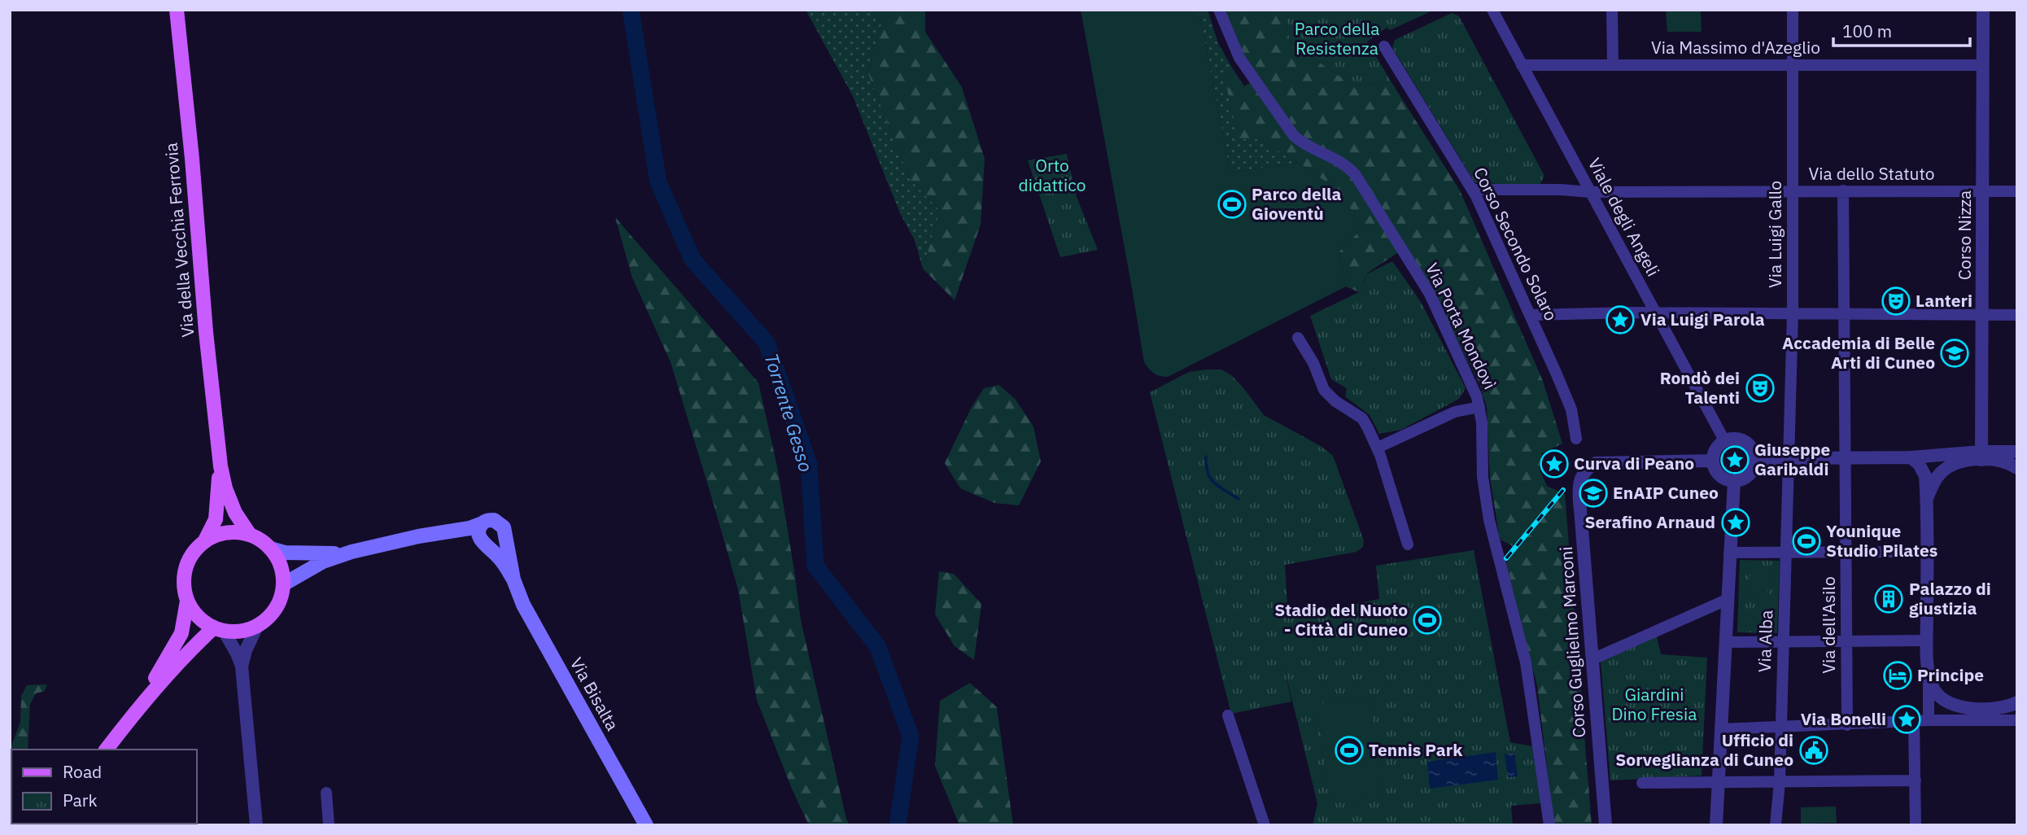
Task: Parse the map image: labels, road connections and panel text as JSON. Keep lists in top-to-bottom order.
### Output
{
  "streets": {
    "main road": ["Via della Vecchia Ferrovia", "Via Bisalta"],
    "street": [
      "Via Massimo d'Azeglio",
      "Via dello Statuto",
      "Viale degli Angeli",
      "Via Luigi Gallo",
      "Corso Nizza",
      "Corso Secondo Solaro",
      "Via Porta Mondovì",
      "Via dell'Asilo",
      "Via Alba",
      "Corso Guglielmo Marconi"
    ]
  },
  "crossings": [
    ["Via Massimo d'Azeglio", "Viale degli Angeli"],
    ["Via Massimo d'Azeglio", "Via Luigi Gallo"],
    ["Via Massimo d'Azeglio", "Corso Nizza"],
    ["Via dello Statuto", "Viale degli Angeli"],
    ["Via dello Statuto", "Via Luigi Gallo"],
    ["Via dello Statuto", "Corso Nizza"],
    ["Via dello Statuto", "Corso Secondo Solaro"],
    ["Via dello Statuto", "Via dell'Asilo"],
    ["Viale degli Angeli", "Corso Guglielmo Marconi"],
    ["Via Luigi Gallo", "Via Alba"]
  ],
  "water": ["Torrente Gesso"],
  "parks": ["Parco della Resistenza", "Orto didattico", "Giardini Dino Fresia"],
  "places": {
    "sports": [
      "Parco della Gioventù",
      "Younique Studio Pilates",
      "Stadio del Nuoto - Città di Cuneo",
      "Tennis Park"
    ],
    "theatre": ["Lanteri", "Rondò dei Talenti"],
    "place": [
      "Via Luigi Parola",
      "Giuseppe Garibaldi",
      "Curva di Peano",
      "Serafino Arnaud",
      "Via Bonelli"
    ],
    "school or university": ["Accademia di Belle Arti di Cuneo", "EnAIP Cuneo"],
    "building": ["Palazzo di giustizia"],
    "hotel": ["Principe"],
    "public building": ["Ufficio di Sorveglianza di Cuneo"]
  },
  "legend": ["Road", "Park"],
  "scale_bar": "100 m"
}
